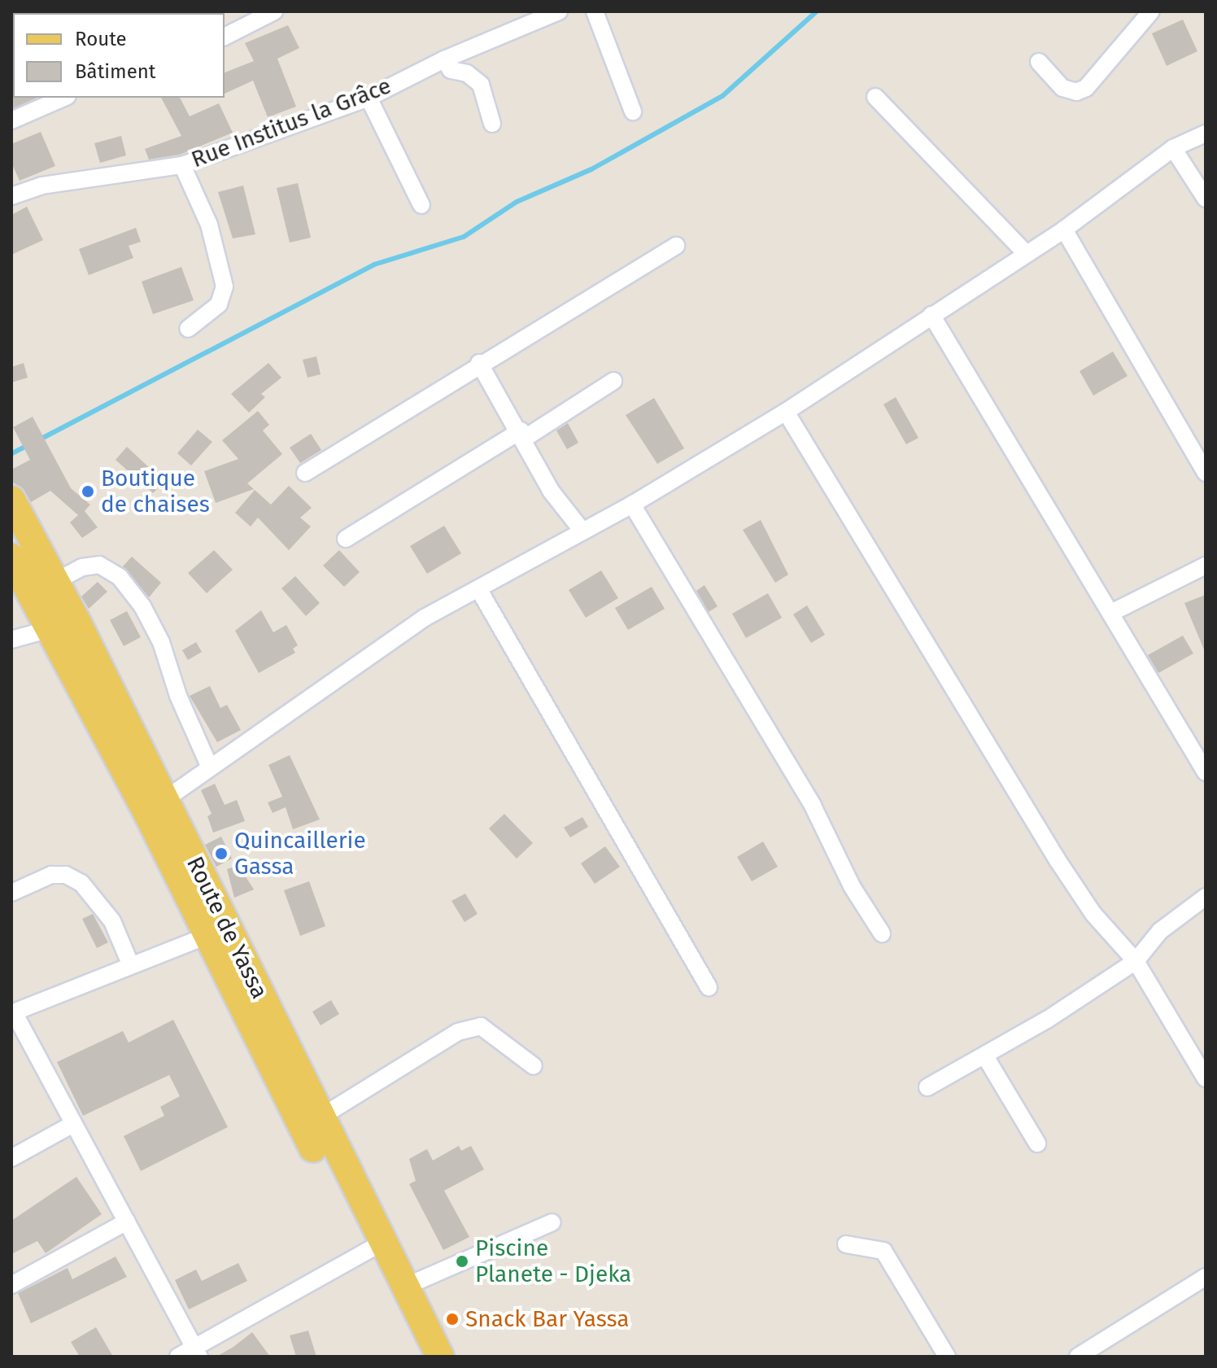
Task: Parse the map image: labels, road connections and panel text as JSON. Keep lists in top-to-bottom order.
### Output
{
  "streets": {
    "main road": ["Route de Yassa"],
    "street": ["Rue Institus la Grâce"]
  },
  "places": [
    "Boutique de chaises",
    "Quincaillerie Gassa",
    "Piscine Planete - Djeka",
    "Snack Bar Yassa"
  ],
  "legend": ["Route", "Bâtiment"]
}
